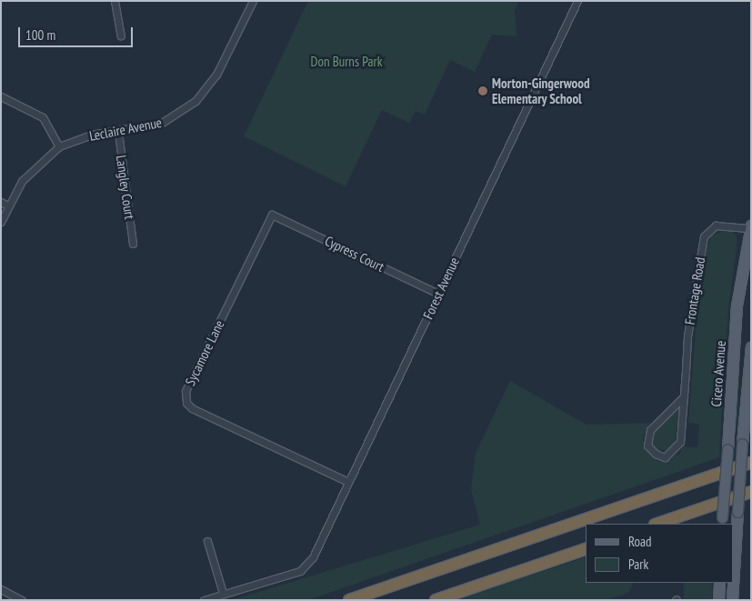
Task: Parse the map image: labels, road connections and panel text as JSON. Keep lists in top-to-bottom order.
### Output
{
  "streets": {
    "main road": ["Cicero Avenue"],
    "street": [
      "Leclaire Avenue",
      "Langley Court",
      "Cypress Court",
      "Forest Avenue",
      "Frontage Road",
      "Sycamore Lane"
    ]
  },
  "crossings": [
    ["Leclaire Avenue", "Langley Court"],
    ["Cypress Court", "Forest Avenue"],
    ["Cypress Court", "Sycamore Lane"],
    ["Forest Avenue", "Sycamore Lane"],
    ["Frontage Road", "Cicero Avenue"]
  ],
  "parks": ["Don Burns Park"],
  "places": ["Morton-Gingerwood Elementary School"],
  "legend": ["Road", "Park"],
  "scale_bar": "100 m"
}
